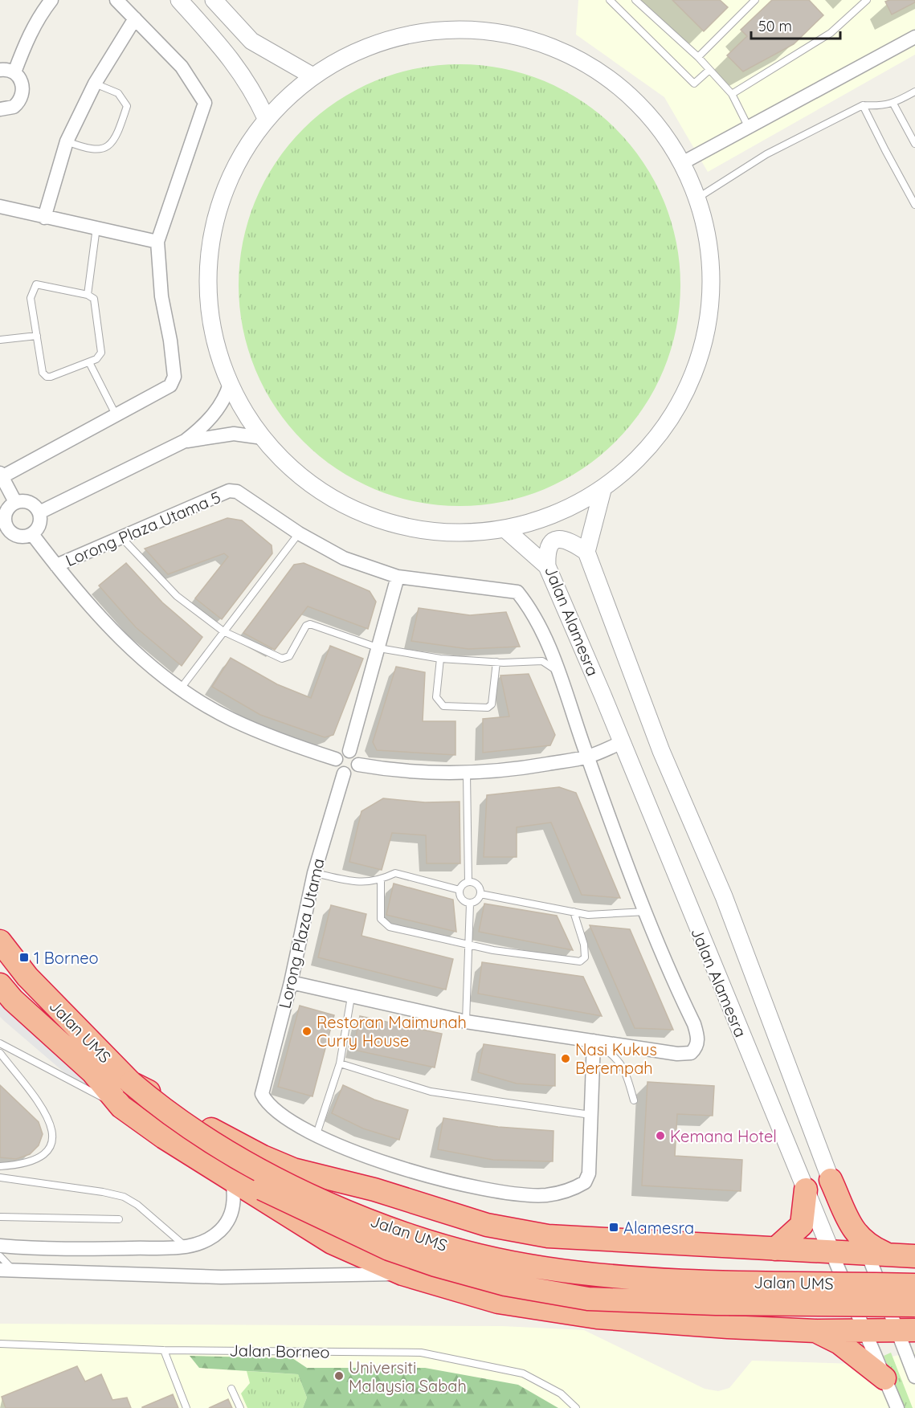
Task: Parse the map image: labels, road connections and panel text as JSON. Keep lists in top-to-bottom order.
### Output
{
  "streets": {
    "highway": ["Jalan UMS"],
    "street": ["Lorong Plaza Utama 5", "Jalan Alamesra", "Lorong Plaza Utama"],
    "lane": ["Jalan Borneo"]
  },
  "places": {
    "transit": ["1 Borneo", "Alamesra"],
    "other": [
      "Restoran Maimunah Curry House",
      "Nasi Kukus Berempah",
      "Kemana Hotel",
      "Universiti Malaysia Sabah"
    ]
  },
  "scale_bar": "50 m"
}
